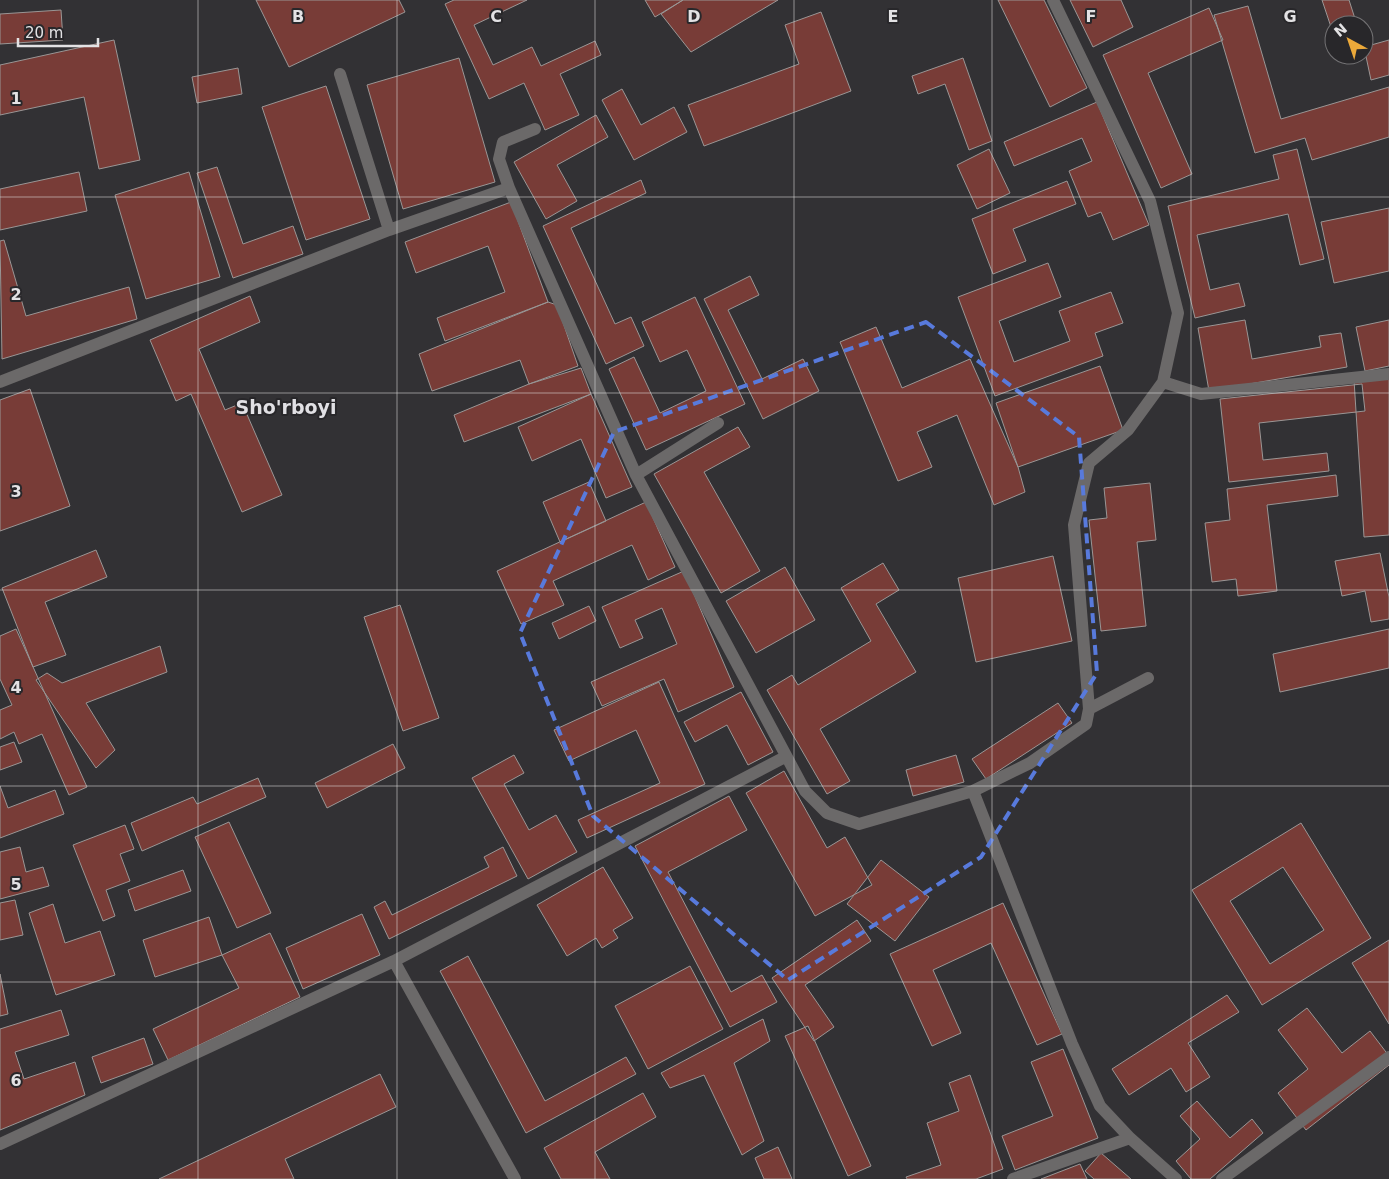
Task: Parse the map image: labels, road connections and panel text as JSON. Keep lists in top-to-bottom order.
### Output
{
  "districts": ["Sho'rboyi"],
  "scale_bar": "20 m",
  "north": "top left",
  "grid": {
    "columns": [
      "B",
      "C",
      "D",
      "E",
      "F",
      "G"
    ],
    "rows": [
      "1",
      "2",
      "3",
      "4",
      "5",
      "6"
    ]
  }
}
